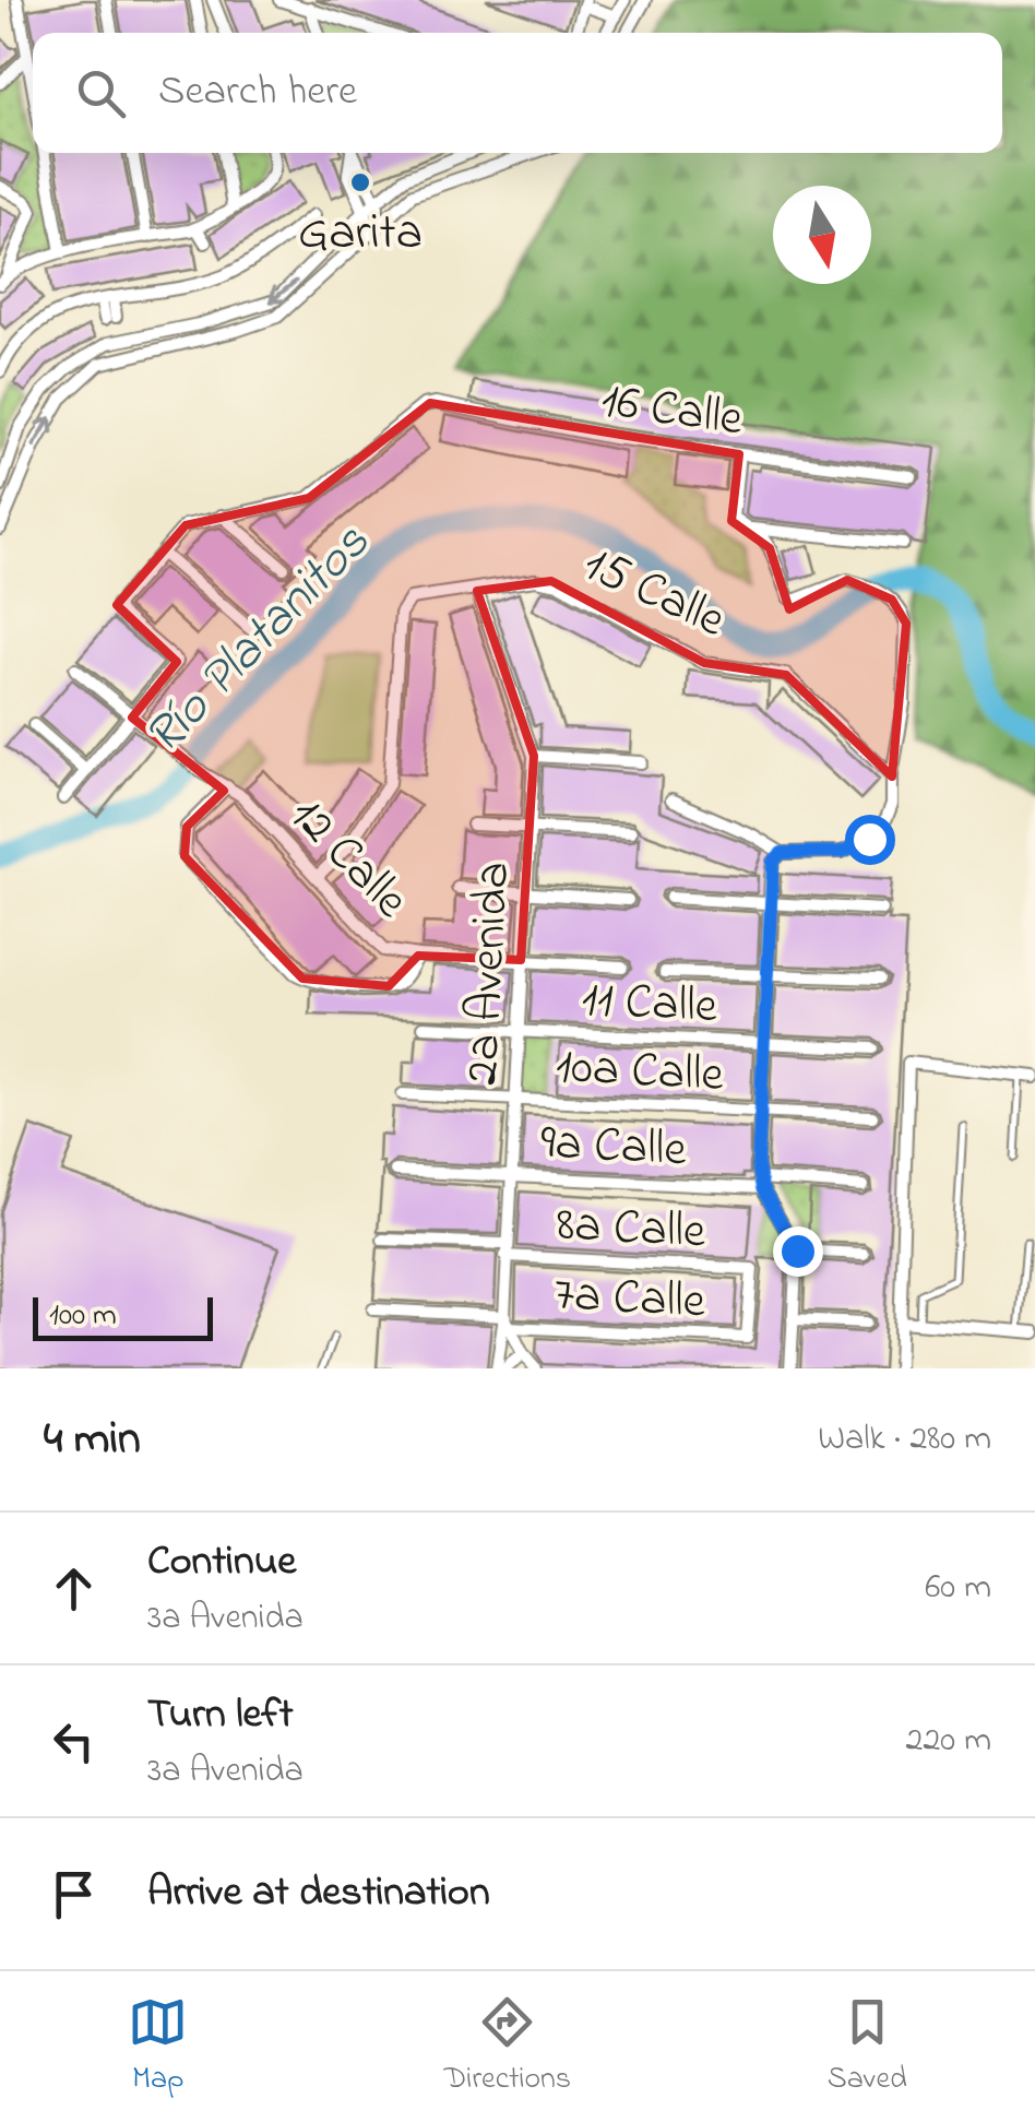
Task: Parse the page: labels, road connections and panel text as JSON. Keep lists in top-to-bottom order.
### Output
{
  "streets": {
    "street": [
      "16 Calle",
      "15 Calle",
      "12 Calle",
      "2a Avenida",
      "11 Calle",
      "10a Calle",
      "9a Calle",
      "8a Calle",
      "7a Calle"
    ]
  },
  "crossings": [
    ["15 Calle", "12 Calle"],
    ["15 Calle", "2a Avenida"],
    ["12 Calle", "2a Avenida"],
    ["2a Avenida", "11 Calle"],
    ["2a Avenida", "10a Calle"],
    ["2a Avenida", "9a Calle"],
    ["2a Avenida", "8a Calle"],
    ["2a Avenida", "7a Calle"],
    ["8a Calle", "7a Calle"]
  ],
  "water": ["Río Platanitos"],
  "places": ["Garita"],
  "scale_bar": "100 m",
  "north": "bottom",
  "page": {
    "search": "Search here",
    "scale": "100 m",
    "heading": ["4 min", "Walk · 280 m"],
    "list": [
      ["Continue", "3a Avenida", "60 m"],
      ["Turn left", "3a Avenida", "220 m"],
      "Arrive at destination"
    ],
    "nav": ["Map", "Directions", "Saved"]
  }
}
